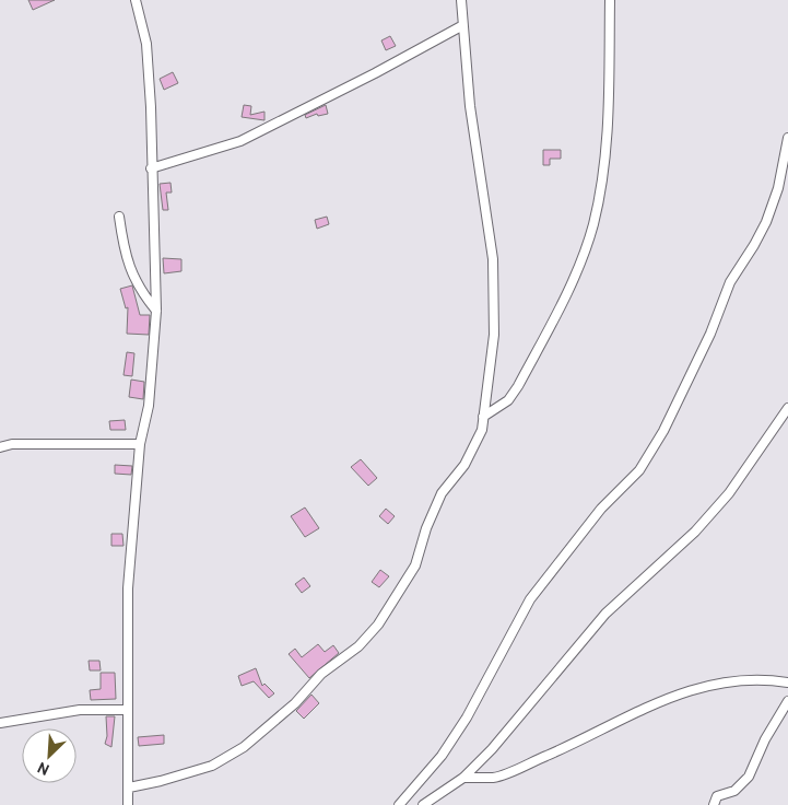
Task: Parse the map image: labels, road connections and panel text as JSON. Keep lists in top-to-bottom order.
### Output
{
  "north": "bottom left"
}
